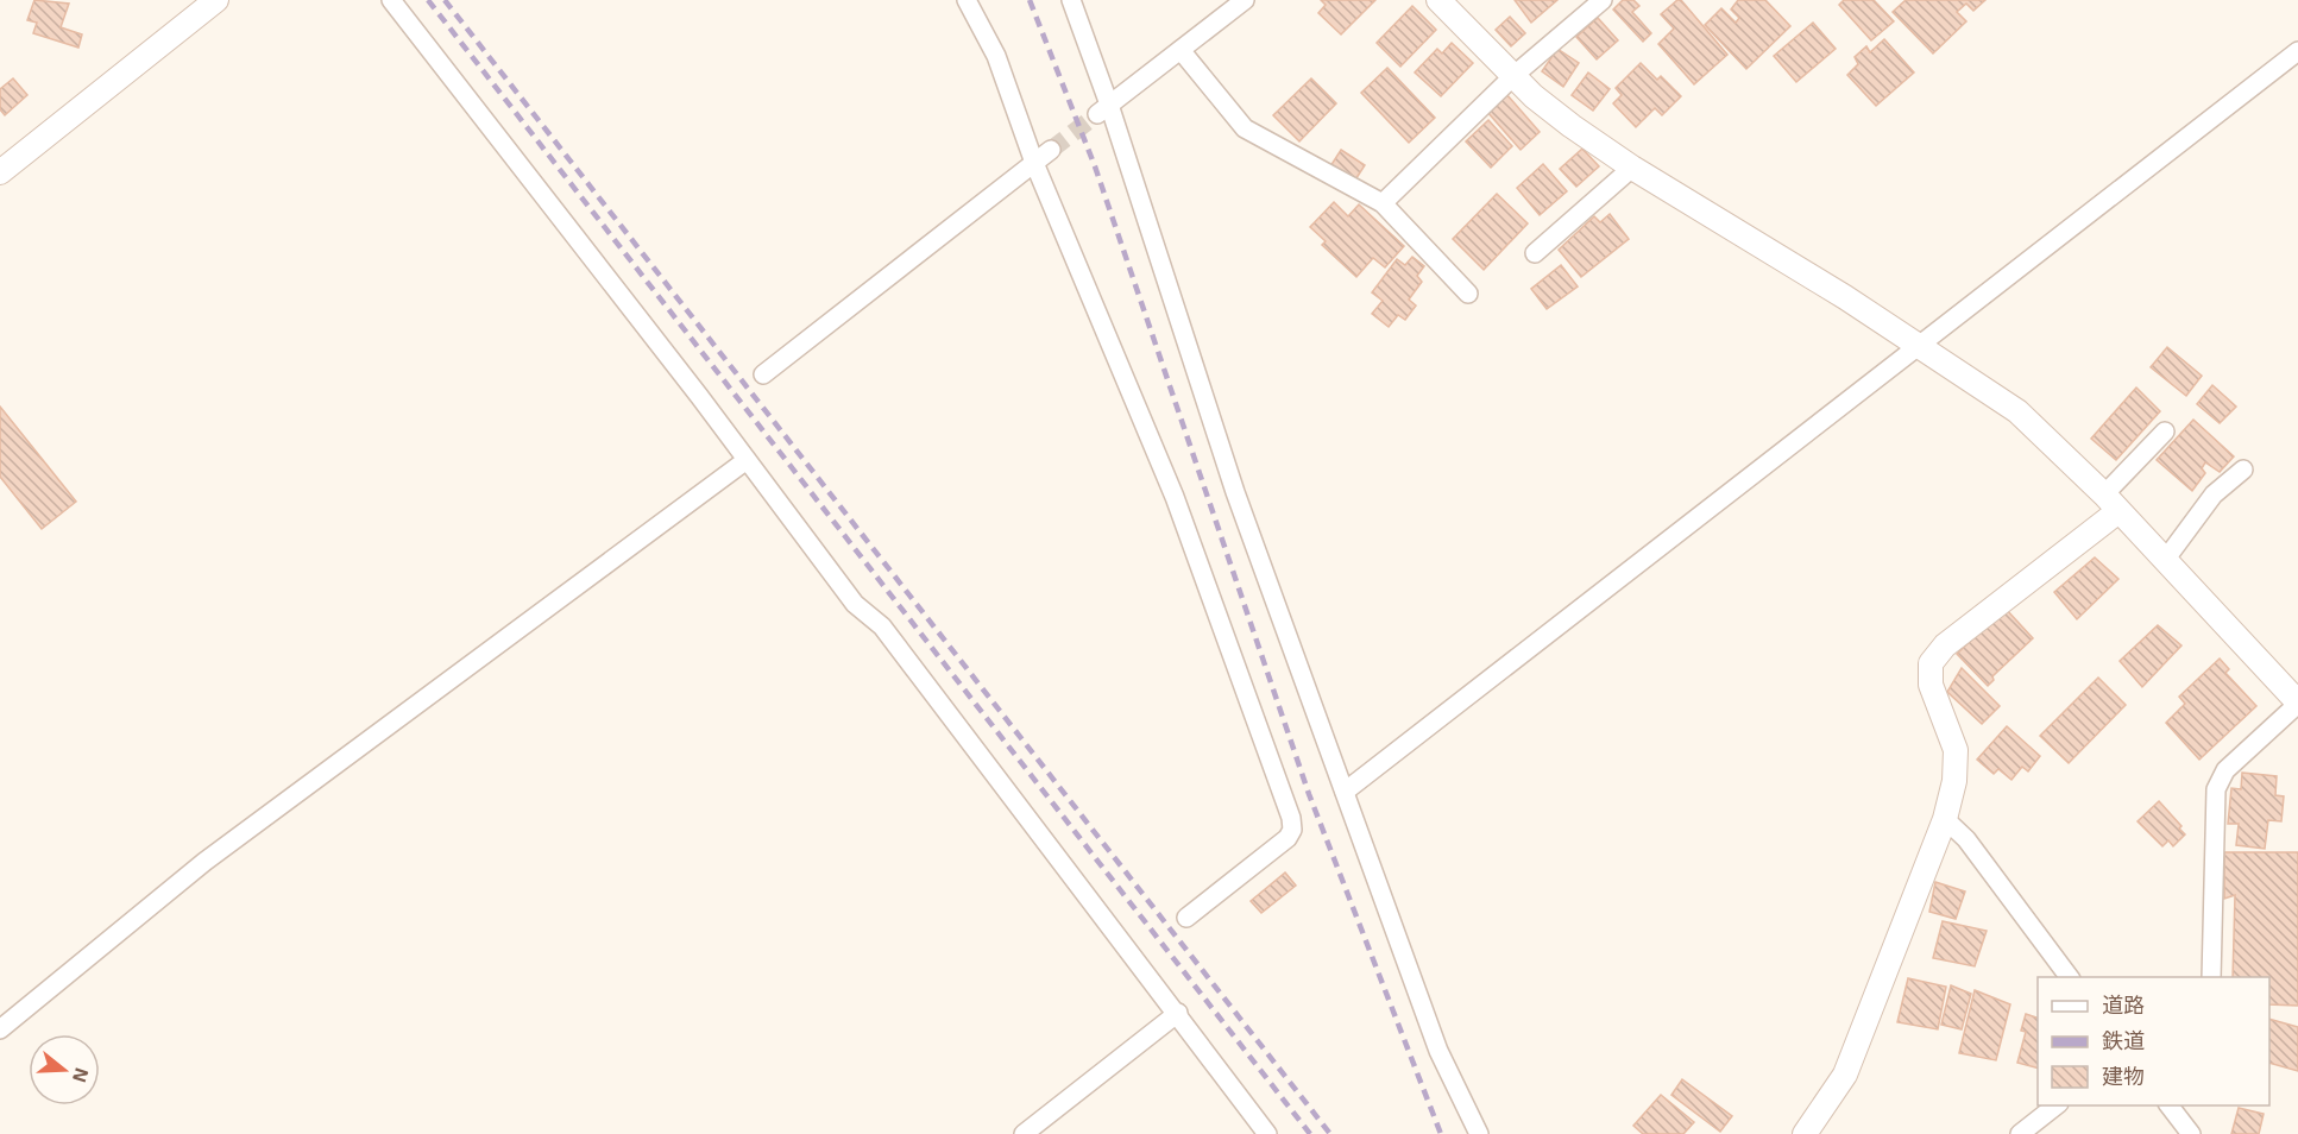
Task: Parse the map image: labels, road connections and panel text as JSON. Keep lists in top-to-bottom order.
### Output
{
  "legend": ["道路", "鉄道", "建物"],
  "north": "right"
}
